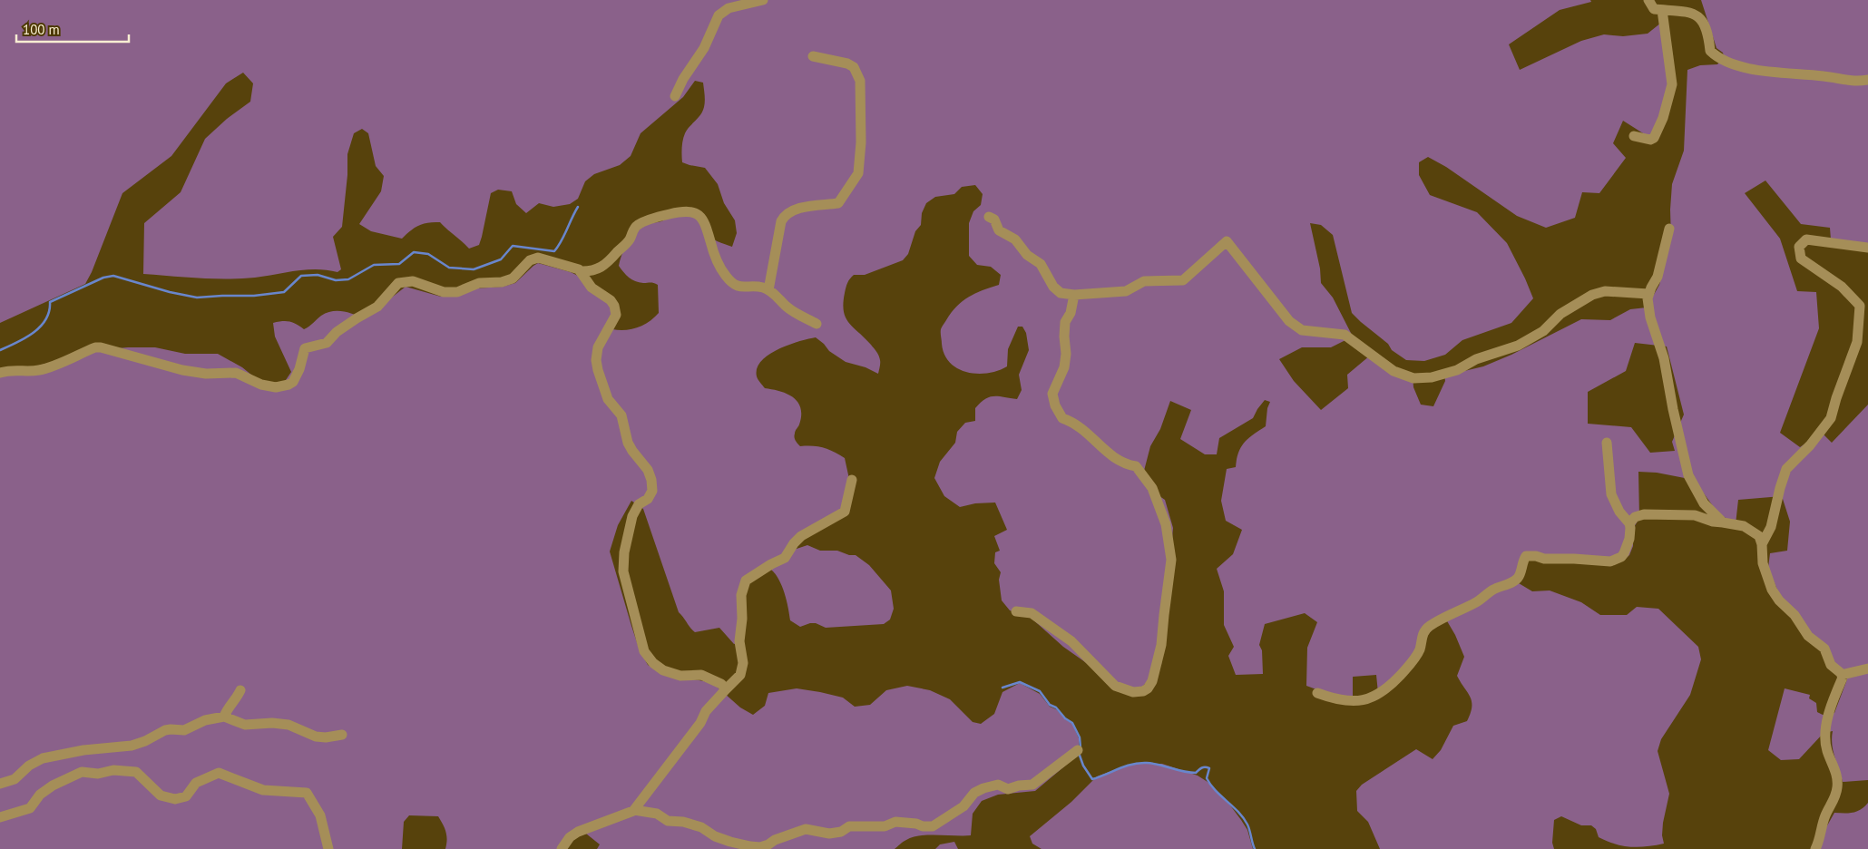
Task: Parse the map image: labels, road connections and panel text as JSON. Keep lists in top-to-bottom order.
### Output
{
  "scale_bar": "100 m"
}
